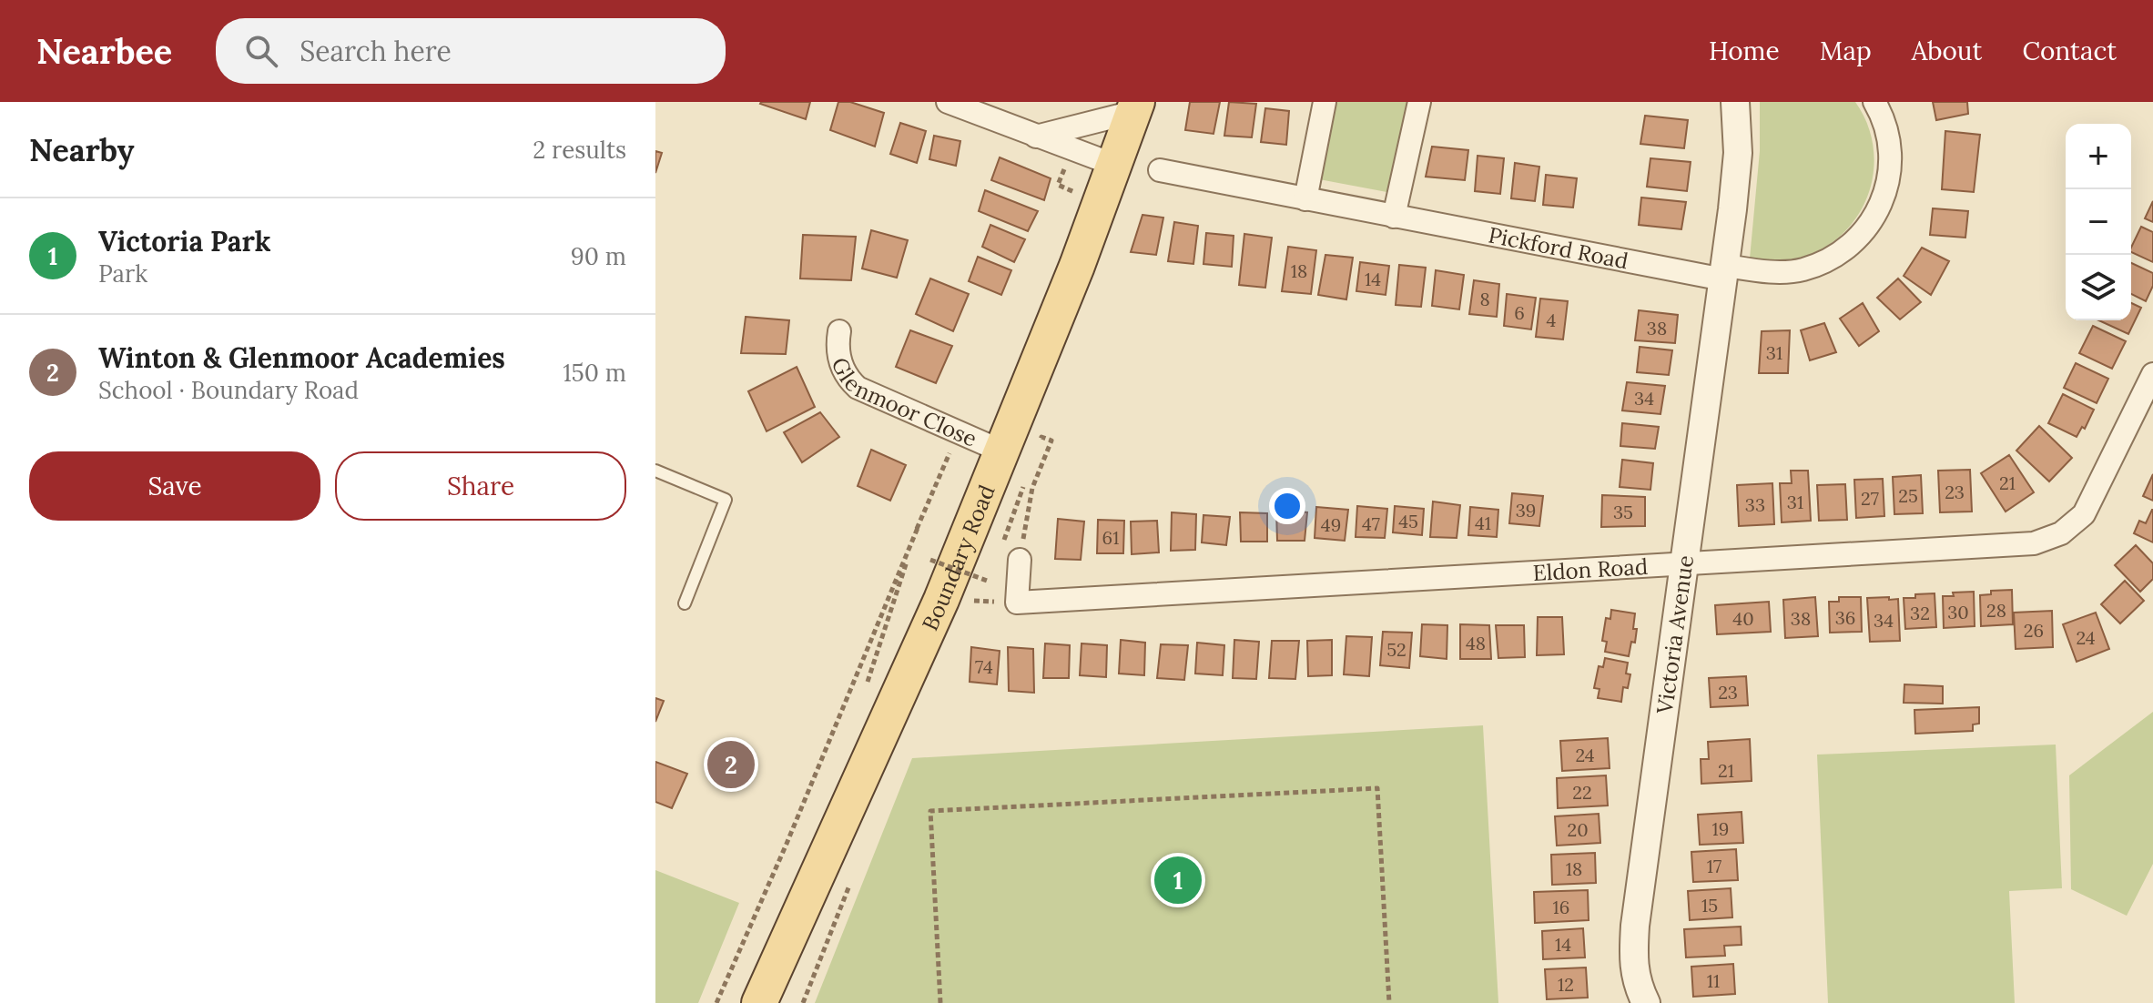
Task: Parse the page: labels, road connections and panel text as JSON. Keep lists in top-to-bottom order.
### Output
{
  "streets": {
    "main road": ["Boundary Road"],
    "street": [
      "Pickford Road",
      "Glenmoor Close",
      "Eldon Road",
      "Victoria Avenue"
    ]
  },
  "crossings": [
    ["Pickford Road", "Victoria Avenue"],
    ["Glenmoor Close", "Boundary Road"],
    ["Eldon Road", "Victoria Avenue"]
  ],
  "house_numbers": [
    "18",
    "14",
    "8",
    "6",
    "4",
    "38",
    "31",
    "34",
    "21",
    "23",
    "25",
    "27",
    "31",
    "33",
    "39",
    "35",
    "45",
    "41",
    "47",
    "49",
    "61",
    "28",
    "30",
    "32",
    "36",
    "40",
    "38",
    "34",
    "26",
    "24",
    "48",
    "52",
    "74",
    "23",
    "24",
    "21",
    "22",
    "19",
    "20",
    "17",
    "18",
    "15",
    "16",
    "14",
    "11",
    "12"
  ],
  "page": {
    "header": "Nearbee",
    "search": "Search here",
    "nav": [
      "Home",
      "Map",
      "About",
      "Contact"
    ],
    "heading": ["Nearby", "2 results"],
    "map_buttons": ["+", "−"],
    "list": [
      {
        "mark": "1",
        "name": "Victoria Park",
        "note": "Park",
        "value": "90 m"
      },
      {
        "mark": "2",
        "name": "Winton & Glenmoor Academies",
        "note": "School · Boundary Road",
        "value": "150 m"
      }
    ],
    "buttons": ["Save", "Share"],
    "pins": ["2", "1"]
  }
}
